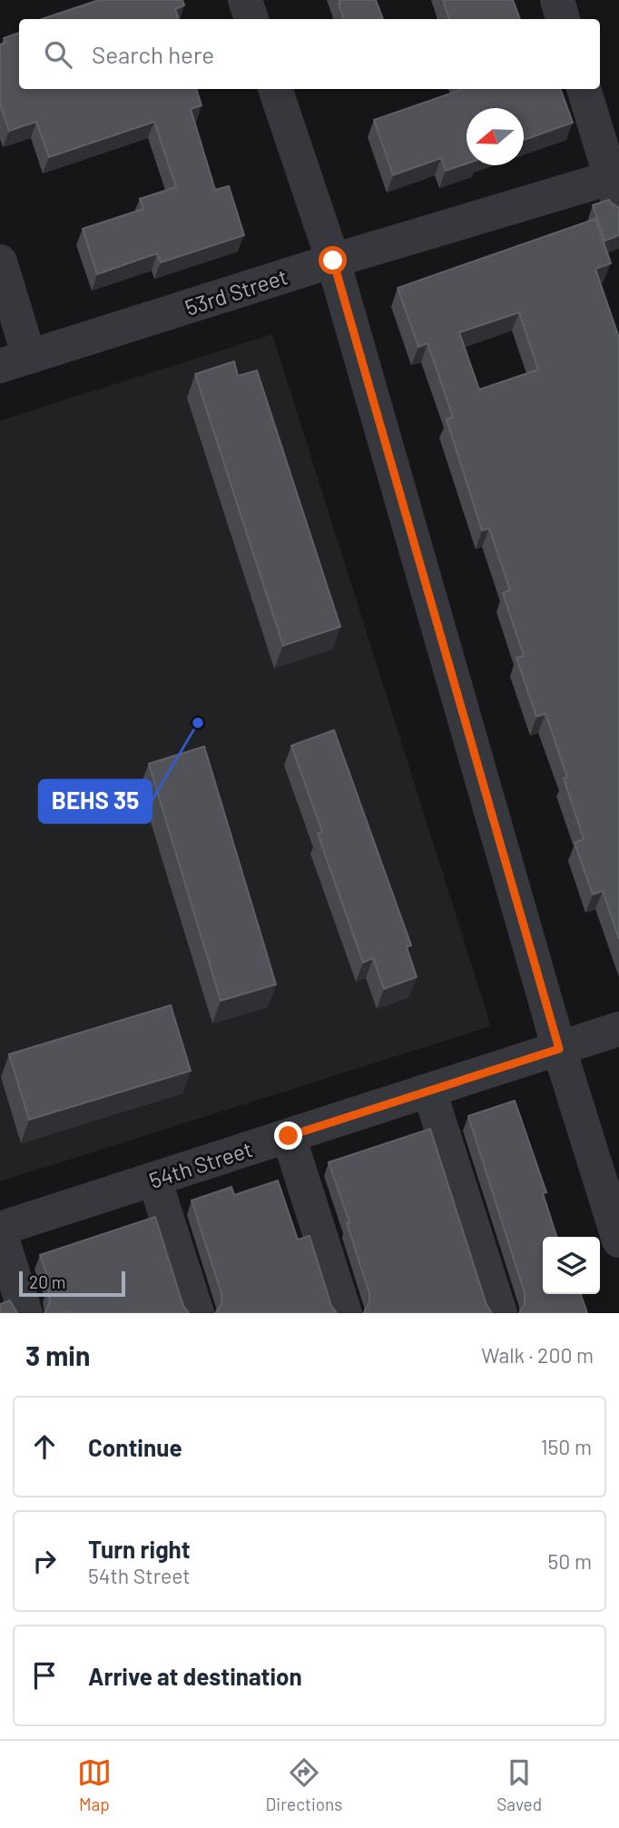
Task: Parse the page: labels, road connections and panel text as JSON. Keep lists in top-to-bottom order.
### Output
{
  "streets": {
    "street": ["53rd Street", "54th Street"]
  },
  "places": ["BEHS 35"],
  "scale_bar": "20 m",
  "north": "left",
  "page": {
    "search": "Search here",
    "scale": "20 m",
    "heading": ["3 min", "Walk · 200 m"],
    "list": [
      ["Continue", "150 m"],
      ["Turn right", "54th Street", "50 m"],
      "Arrive at destination"
    ],
    "nav": ["Map", "Directions", "Saved"]
  }
}
